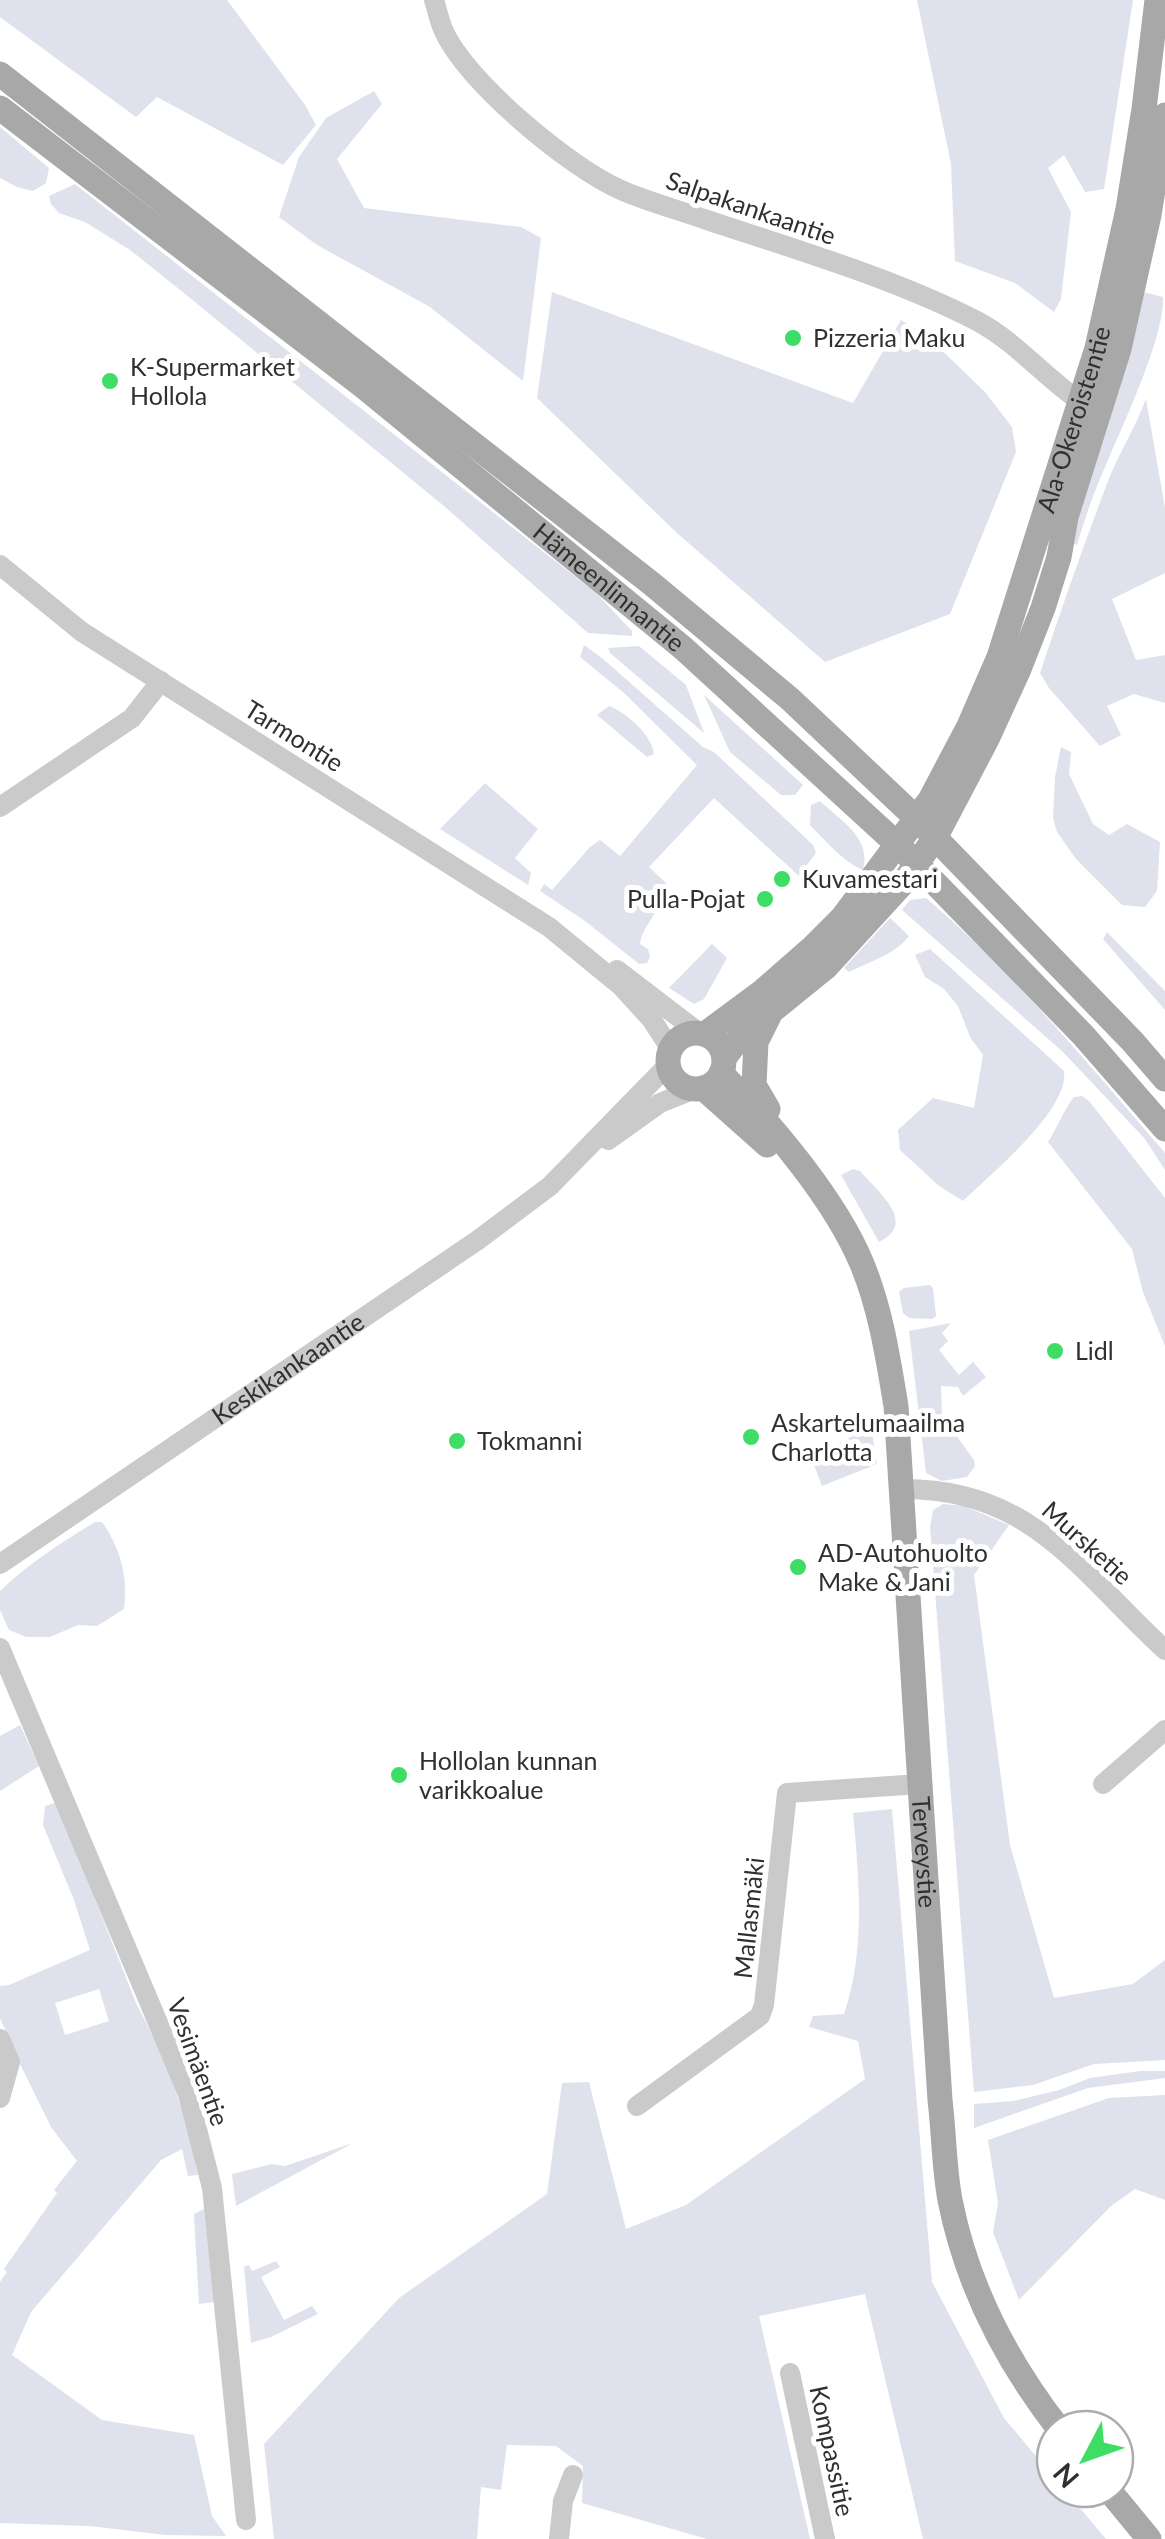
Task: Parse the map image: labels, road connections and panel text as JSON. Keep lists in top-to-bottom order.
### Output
{
  "streets": {
    "main road": [
      "Ala-Okeroistentie",
      "Hämeenlinnantie",
      "Keskikankaantie",
      "Terveystie"
    ],
    "street": [
      "Salpakankaantie",
      "Tarmontie",
      "Mursketie",
      "Mallasmäki",
      "Vesimäentie",
      "Kompassitie"
    ]
  },
  "crossings": [
    ["Salpakankaantie", "Ala-Okeroistentie"],
    ["Ala-Okeroistentie", "Hämeenlinnantie"],
    ["Ala-Okeroistentie", "Keskikankaantie"],
    ["Hämeenlinnantie", "Keskikankaantie"],
    ["Tarmontie", "Keskikankaantie"],
    ["Tarmontie", "Terveystie"],
    ["Keskikankaantie", "Terveystie"],
    ["Mursketie", "Terveystie"],
    ["Terveystie", "Mallasmäki"]
  ],
  "places": [
    "Pizzeria Maku",
    "K-Supermarket Hollola",
    "Kuvamestari",
    "Pulla-Pojat",
    "Lidl",
    "Askartelumaailma Charlotta",
    "Tokmanni",
    "AD-Autohuolto Make & Jani",
    "Hollolan kunnan varikkoalue"
  ],
  "north": "bottom left"
}
